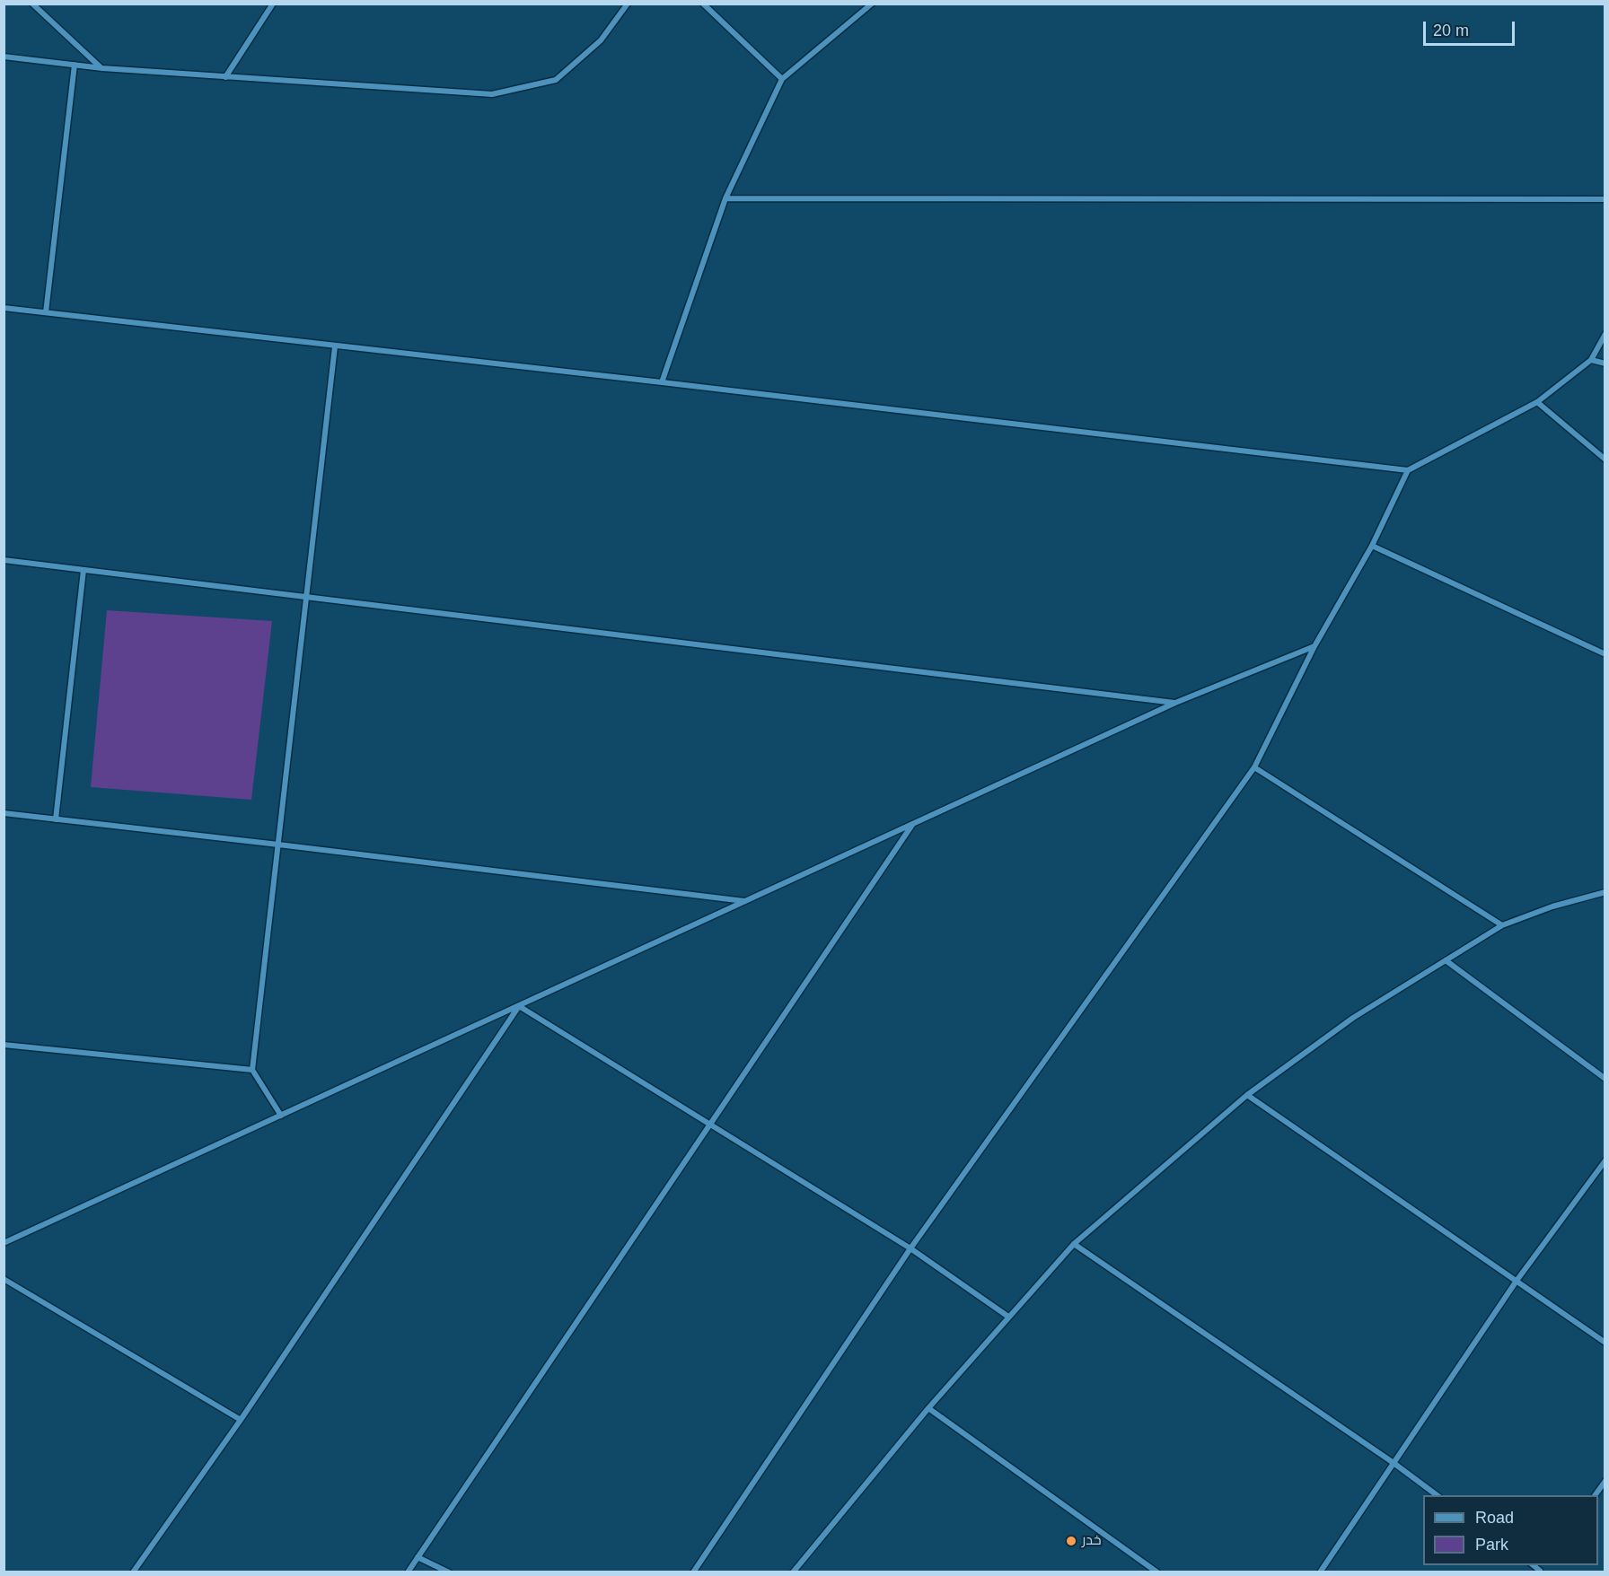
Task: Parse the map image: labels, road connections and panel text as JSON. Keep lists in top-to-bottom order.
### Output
{
  "places": ["خدر"],
  "legend": ["Road", "Park"],
  "scale_bar": "20 m"
}
